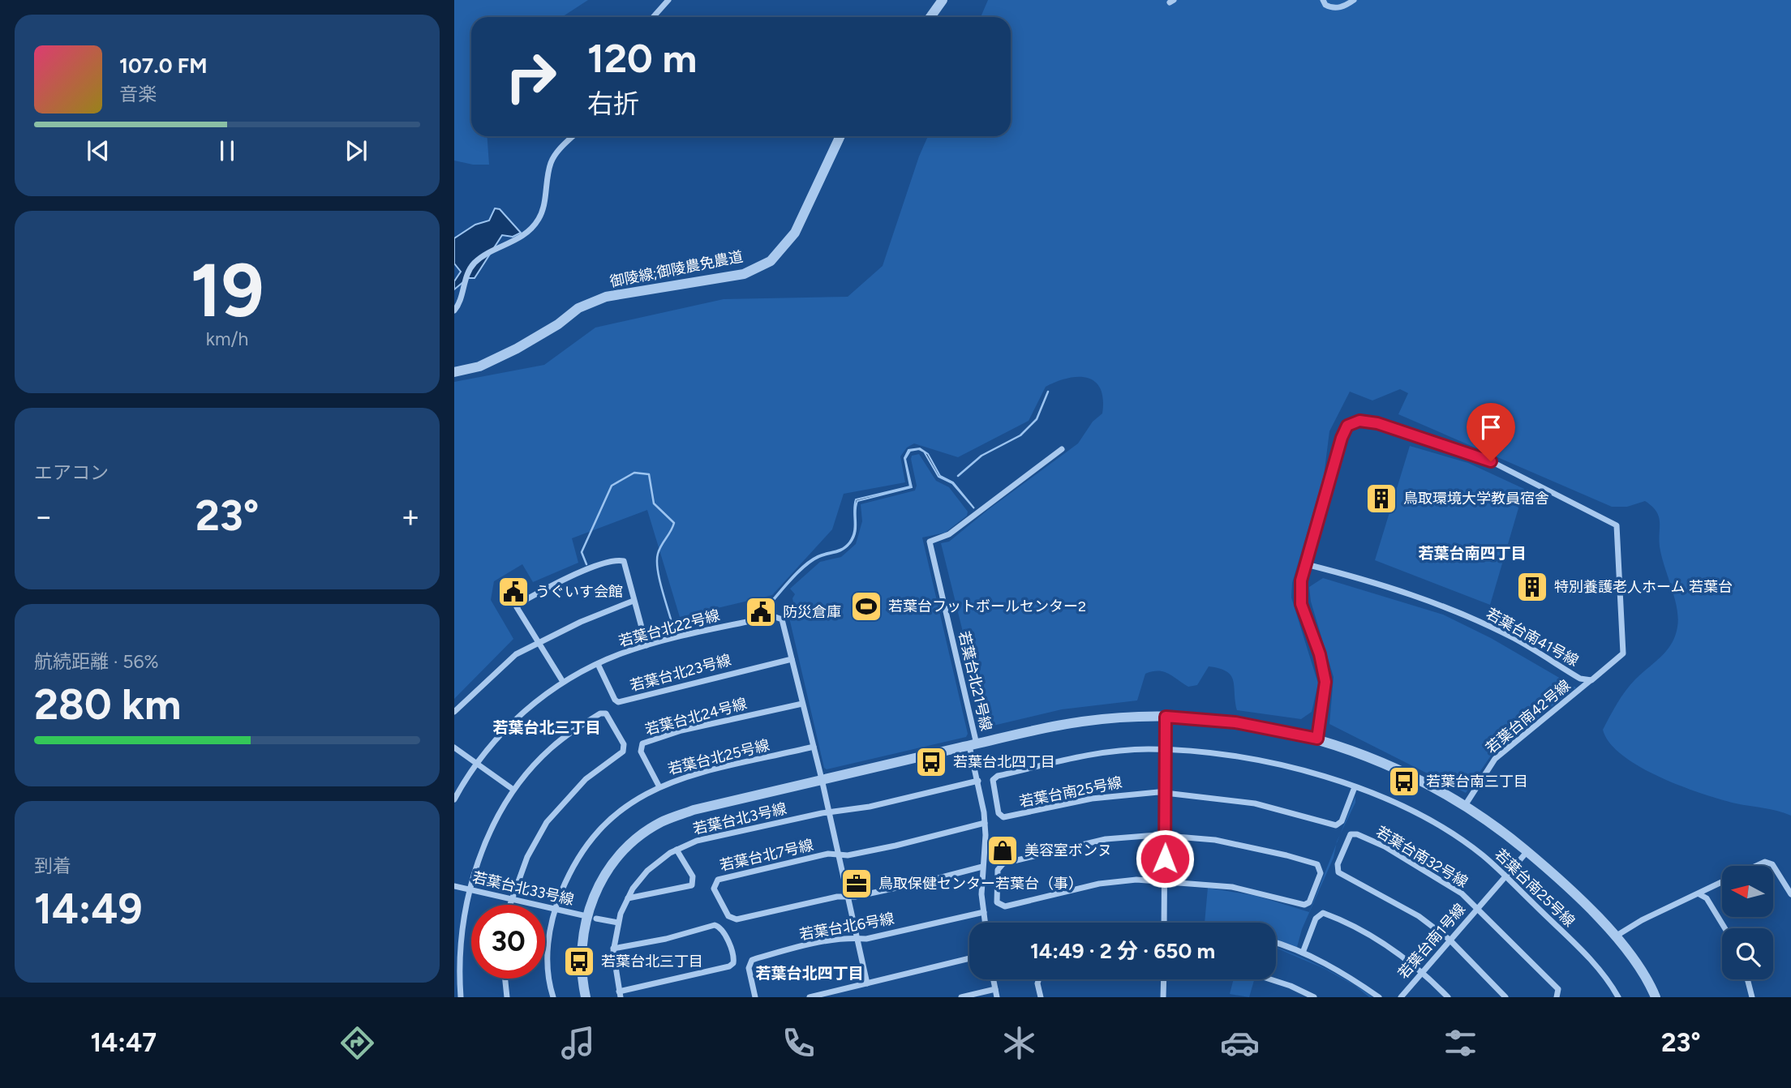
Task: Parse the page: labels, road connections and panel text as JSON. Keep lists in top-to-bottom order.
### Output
{
  "streets": {
    "street": [
      "御陵線;御陵農免農道",
      "若葉台北22号線",
      "若葉台南41号線",
      "若葉台北23号線",
      "若葉台北21号線",
      "若葉台北24号線",
      "若葉台南42号線",
      "若葉台北25号線",
      "若葉台南25号線",
      "若葉台北3号線",
      "若葉台北7号線",
      "若葉台南32号線",
      "若葉台北33号線",
      "若葉台北6号線",
      "若葉台南1号線"
    ]
  },
  "crossings": [
    ["若葉台北22号線", "若葉台北23号線"],
    ["若葉台北22号線", "若葉台北24号線"],
    ["若葉台北22号線", "若葉台北25号線"],
    ["若葉台北22号線", "若葉台北3号線"],
    ["若葉台北22号線", "若葉台北7号線"],
    ["若葉台北22号線", "若葉台北6号線"],
    ["若葉台南41号線", "若葉台南42号線"],
    ["若葉台北24号線", "若葉台北25号線"],
    ["若葉台北25号線", "若葉台北33号線"],
    ["若葉台南25号線", "若葉台南1号線"],
    ["若葉台北3号線", "若葉台北33号線"],
    ["若葉台南32号線", "若葉台南1号線"]
  ],
  "districts": ["若葉台南四丁目", "若葉台北三丁目", "若葉台北四丁目"],
  "places": {
    "building": ["鳥取環境大学教員宿舎", "特別養護老人ホーム 若葉台"],
    "public building": ["うぐいす会館", "防災倉庫"],
    "sports": ["若葉台フットボールセンター2"],
    "bus stop": ["若葉台北四丁目", "若葉台南三丁目", "若葉台北三丁目"],
    "shop": ["美容室ボンヌ"],
    "office": ["鳥取保健センター若葉台（事）"]
  },
  "north": "left",
  "page": {
    "turn": ["120 m", "右折"],
    "song": ["107.0 FM", "音楽"],
    "tile": [
      ["19", "km/h"],
      "エアコン",
      ["航続距離 · 56%", "280 km"],
      ["到着", "14:49"]
    ],
    "heat": ["−", "23°", "+"],
    "limit": "30",
    "trip": "14:49 · 2 分 · 650 m",
    "tabs": ["14:47", "23°"]
  }
}
